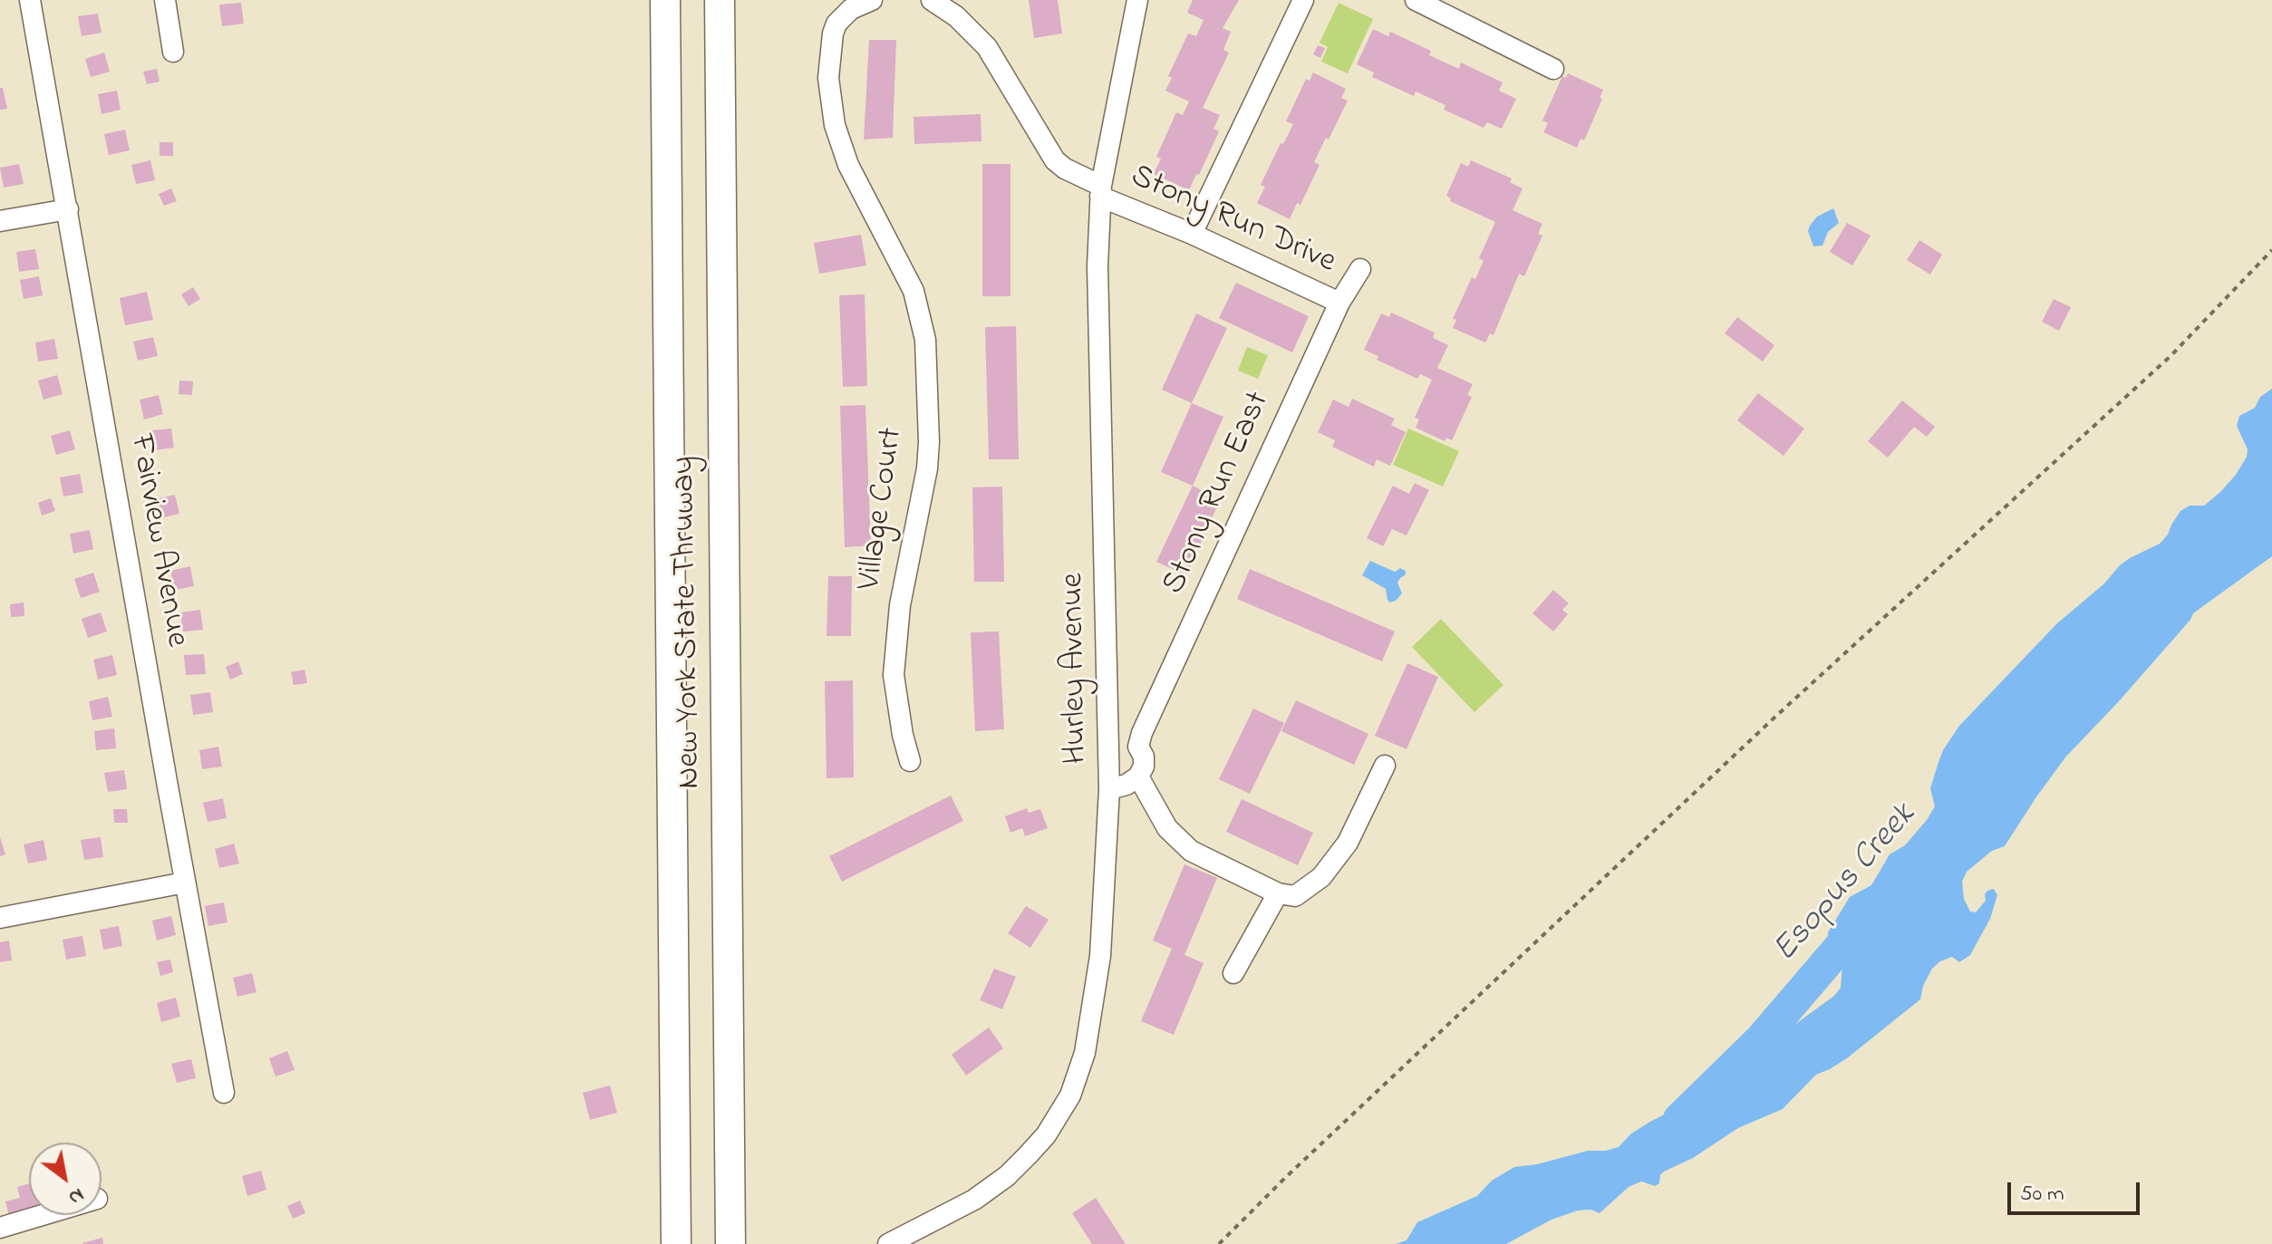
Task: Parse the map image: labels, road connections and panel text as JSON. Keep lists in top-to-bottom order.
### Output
{
  "streets": {
    "highway": ["New York State Thruway"],
    "street": [
      "Stony Run Drive",
      "Stony Run East",
      "Village Court",
      "Fairview Avenue",
      "Hurley Avenue"
    ]
  },
  "crossings": [
    ["Stony Run Drive", "Stony Run East"],
    ["Stony Run Drive", "Hurley Avenue"]
  ],
  "water": ["Esopus Creek"],
  "scale_bar": "50 m",
  "north": "bottom right"
}
